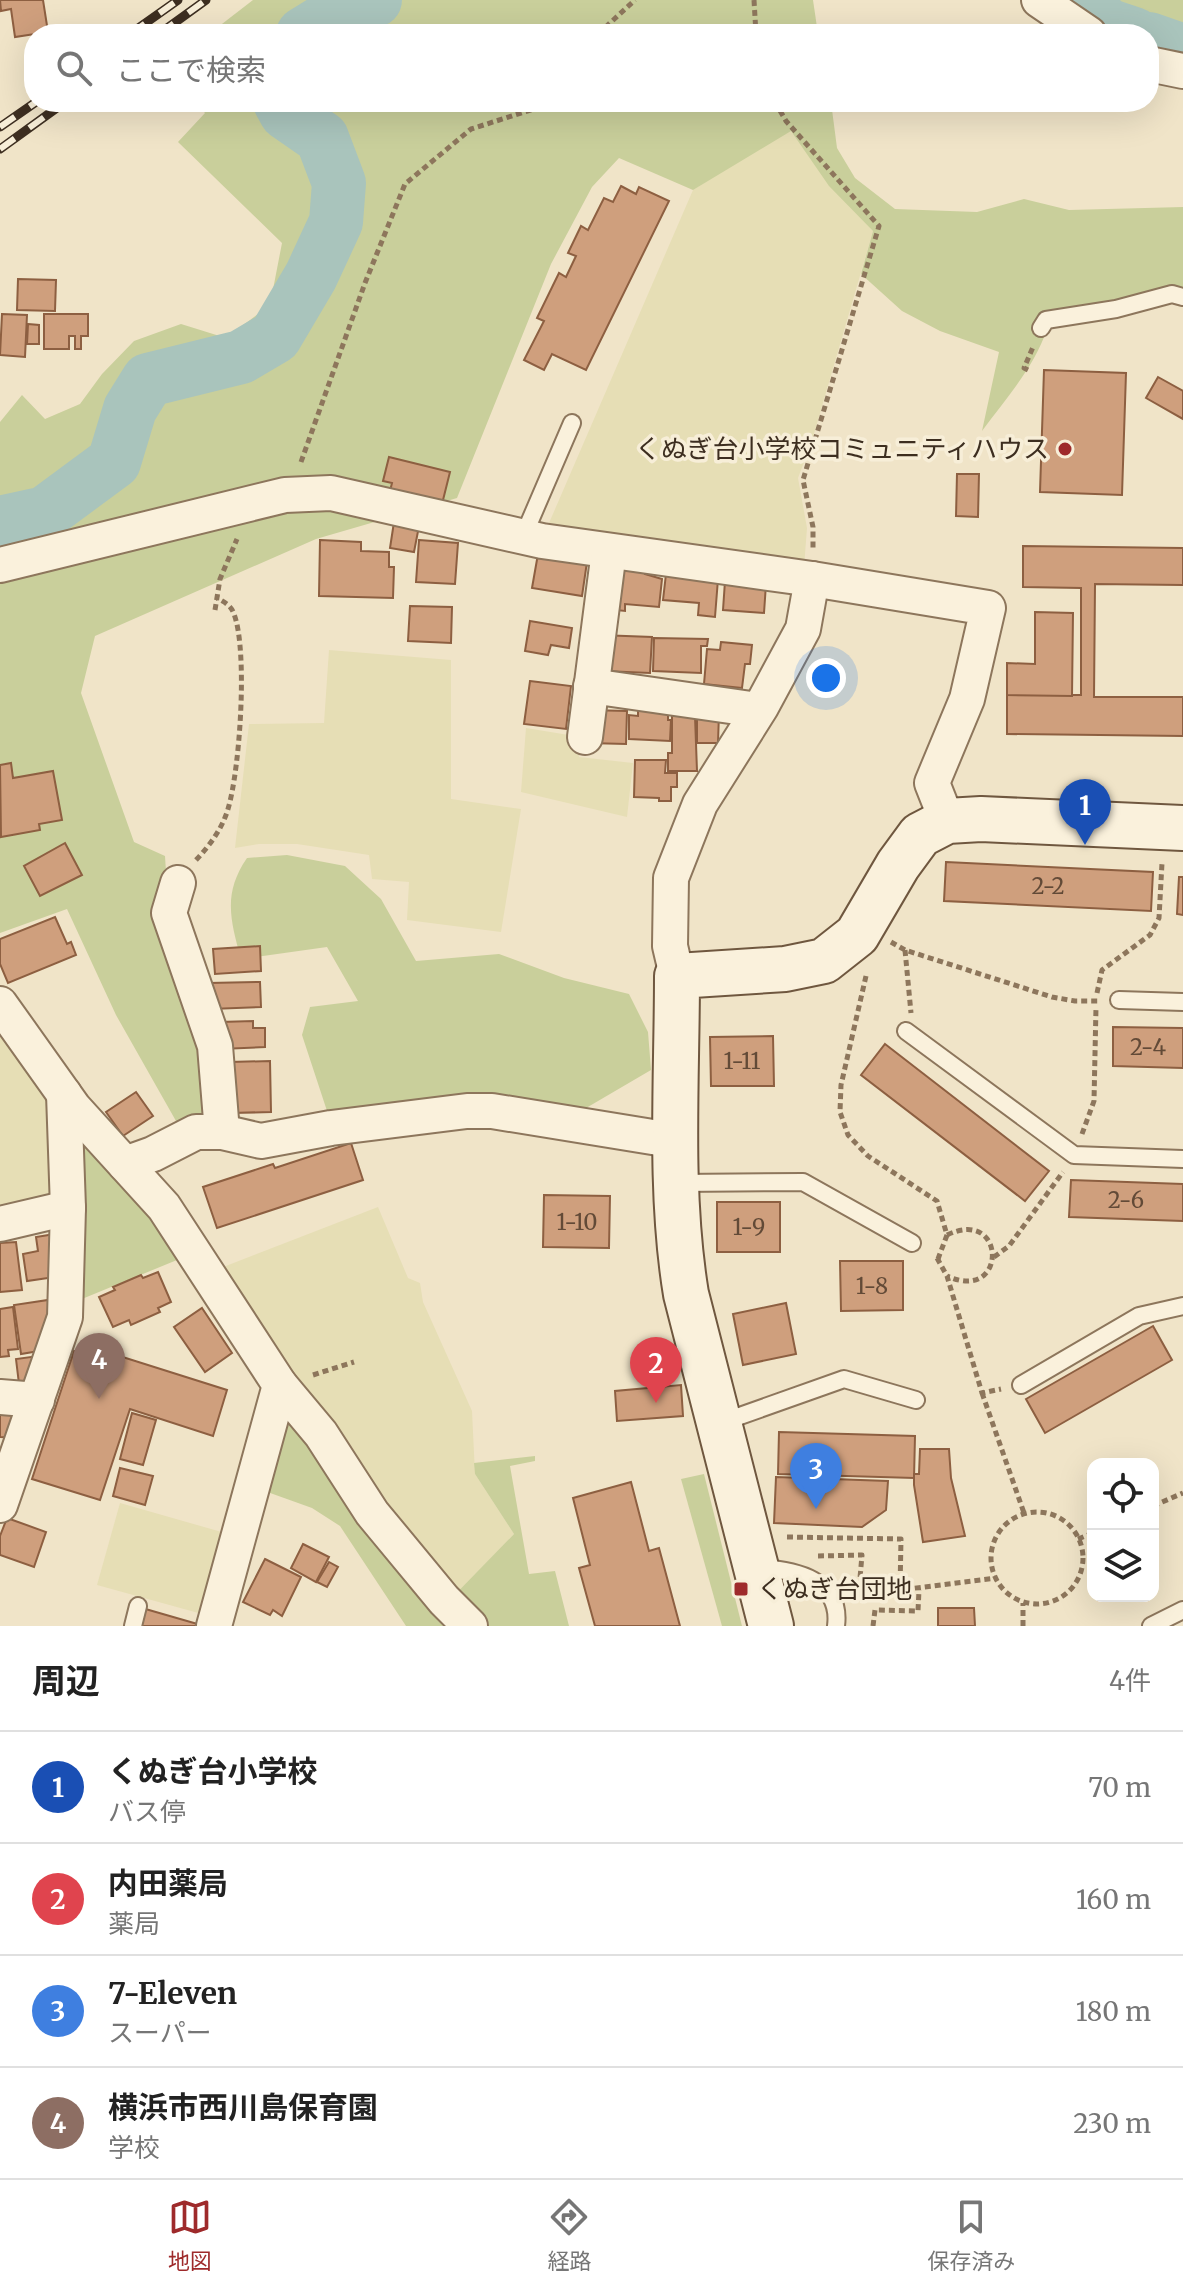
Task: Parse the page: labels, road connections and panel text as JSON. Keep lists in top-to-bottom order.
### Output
{
  "places": {
    "other": ["くぬぎ台小学校コミュニティハウス"],
    "transit": ["くぬぎ台団地"]
  },
  "house_numbers": [
    "2-2",
    "2-4",
    "1-11",
    "2-6",
    "1-10",
    "1-9",
    "1-8"
  ],
  "page": {
    "search": "ここで検索",
    "pins": [
      "1",
      "4",
      "2",
      "3"
    ],
    "heading": ["周辺", "4件"],
    "list": [
      {
        "mark": "1",
        "name": "くぬぎ台小学校",
        "note": "バス停",
        "value": "70 m"
      },
      {
        "mark": "2",
        "name": "内田薬局",
        "note": "薬局",
        "value": "160 m"
      },
      {
        "mark": "3",
        "name": "7-Eleven",
        "note": "スーパー",
        "value": "180 m"
      },
      {
        "mark": "4",
        "name": "横浜市西川島保育園",
        "note": "学校",
        "value": "230 m"
      }
    ],
    "nav": ["地図", "経路", "保存済み"]
  }
}
